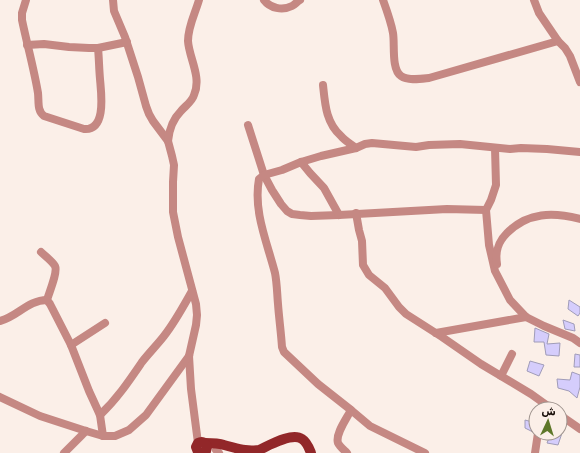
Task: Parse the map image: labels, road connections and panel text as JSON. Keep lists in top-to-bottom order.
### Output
{
  "north": "top"
}
